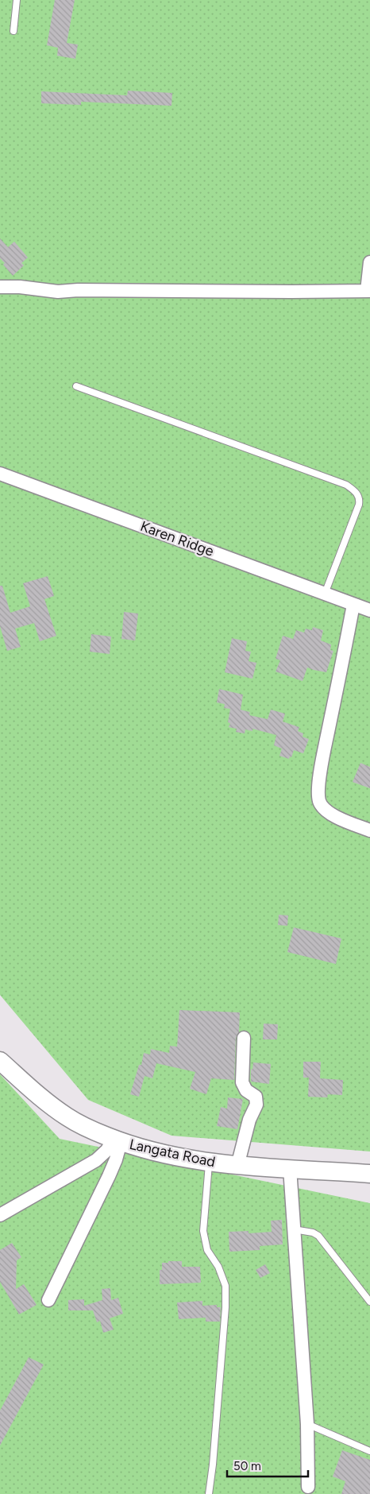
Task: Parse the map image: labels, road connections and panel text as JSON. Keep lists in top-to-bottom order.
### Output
{
  "streets": {
    "main road": ["Langata Road"],
    "street": ["Karen Ridge"]
  },
  "scale_bar": "50 m"
}
